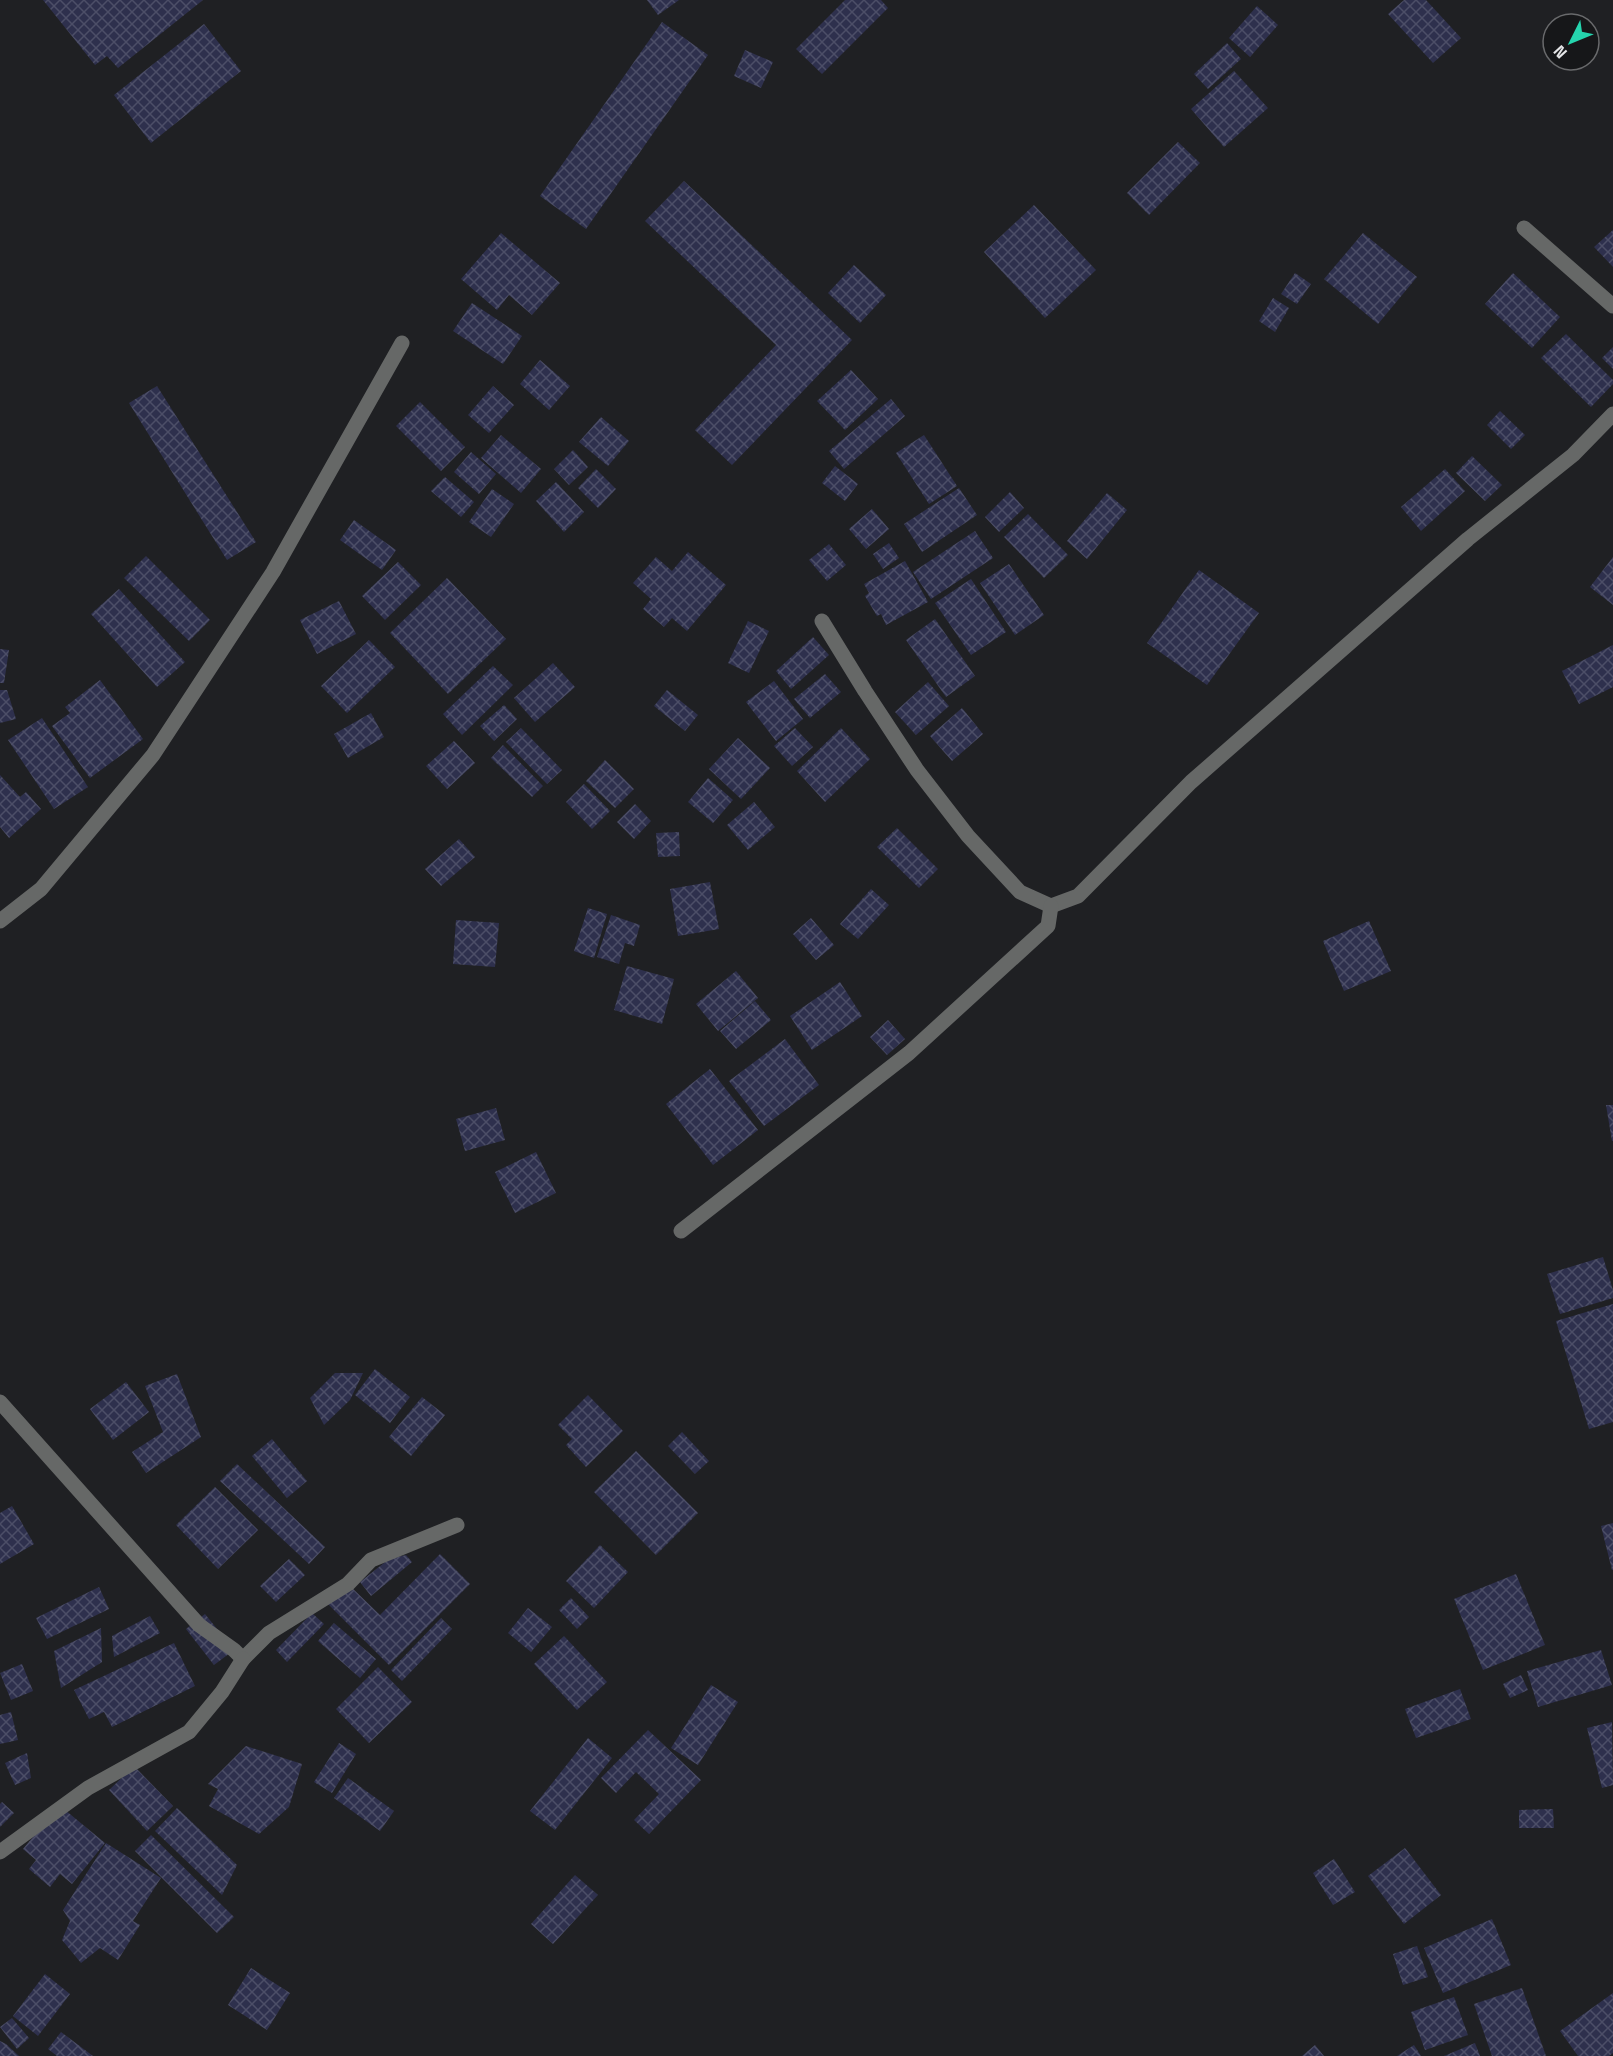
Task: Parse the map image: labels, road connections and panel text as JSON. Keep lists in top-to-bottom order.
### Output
{
  "north": "bottom left"
}
